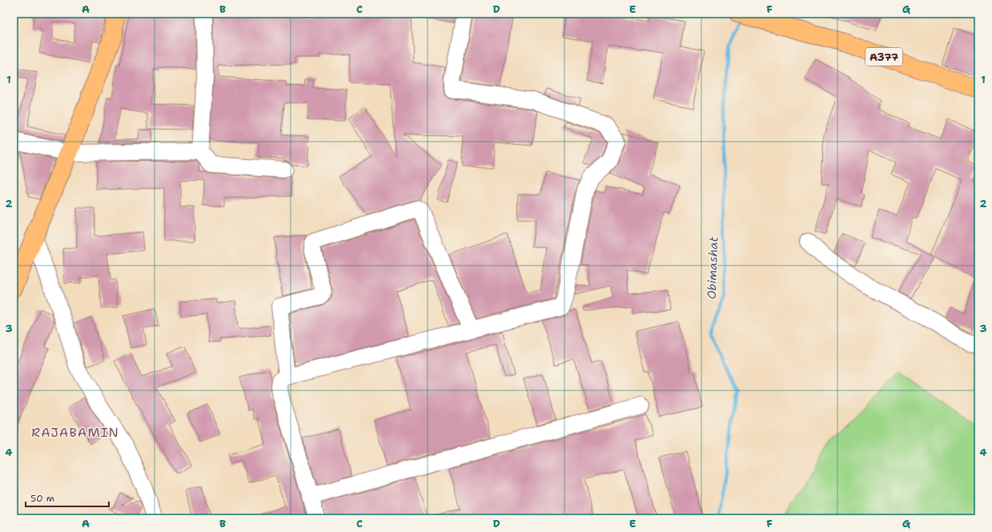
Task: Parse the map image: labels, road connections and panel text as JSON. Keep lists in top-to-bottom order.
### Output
{
  "streets": {
    "main road": ["A377"]
  },
  "districts": ["RAJABAMIN"],
  "water": ["Obimashat"],
  "scale_bar": "50 m",
  "grid": {
    "columns": [
      "A",
      "B",
      "C",
      "D",
      "E",
      "F",
      "G"
    ],
    "rows": [
      "1",
      "2",
      "3",
      "4"
    ]
  }
}
